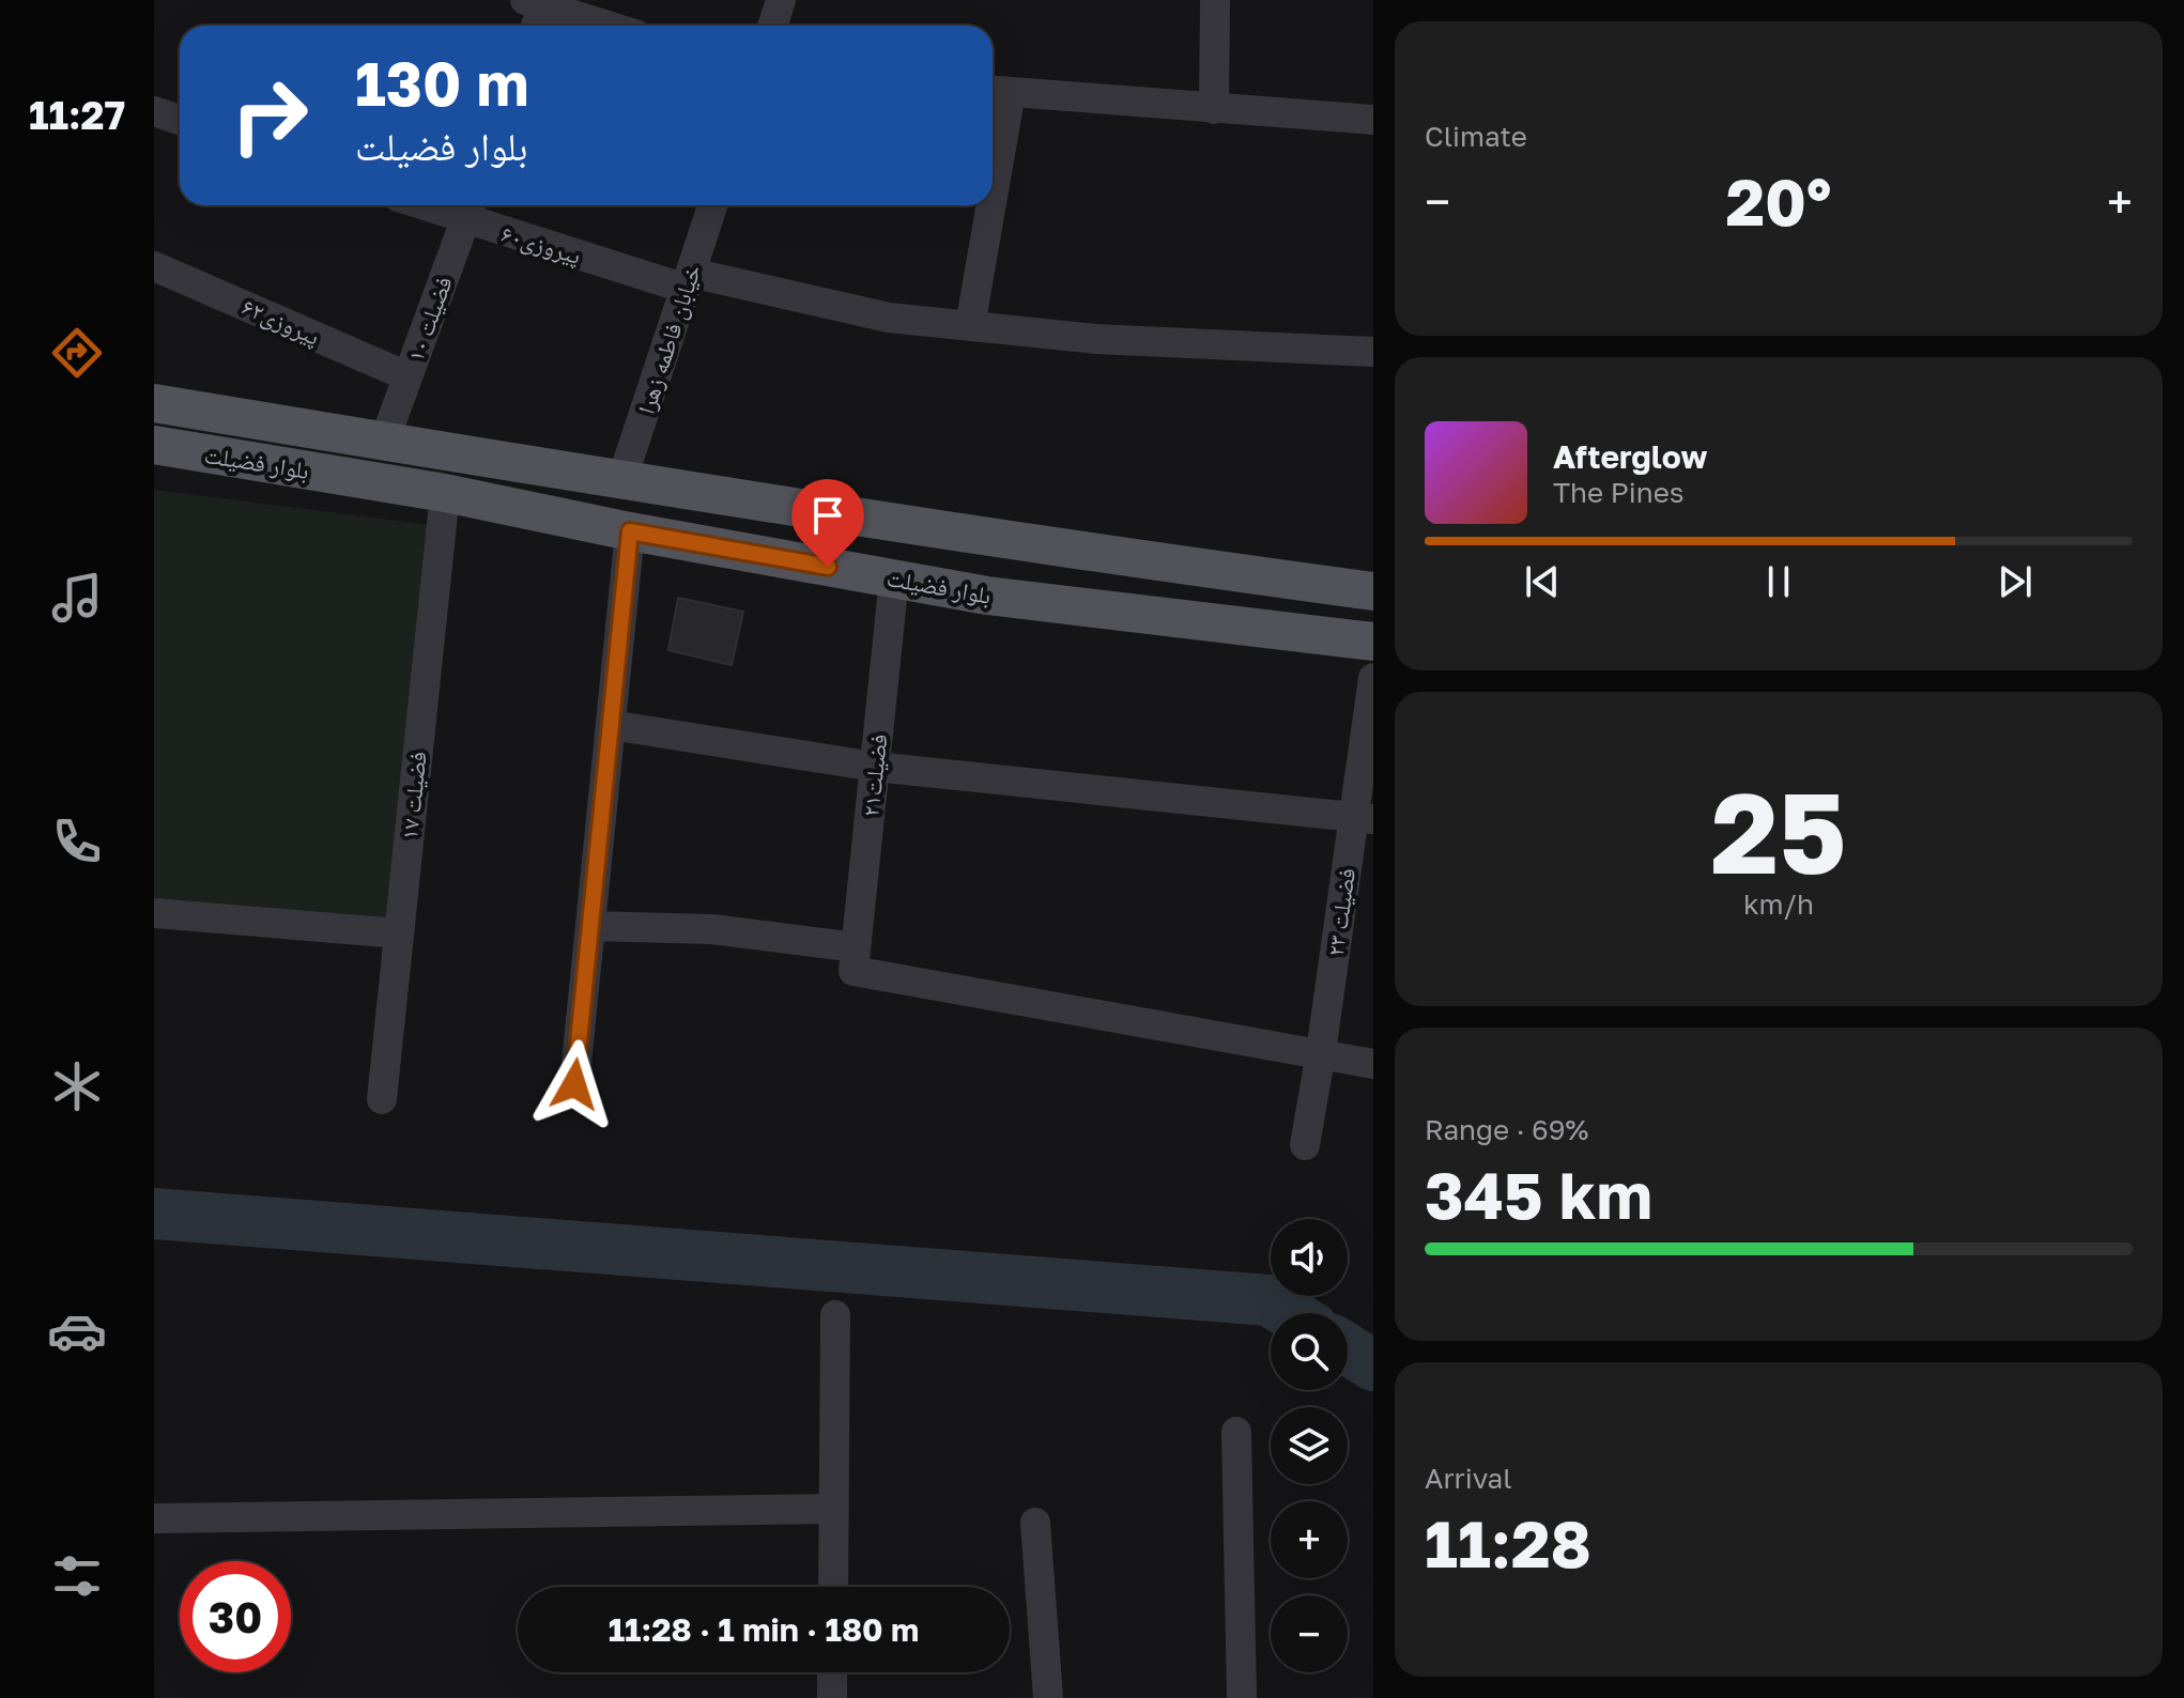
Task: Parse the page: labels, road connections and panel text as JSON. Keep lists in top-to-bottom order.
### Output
{
  "streets": {
    "main road": ["بلوار فضیلت"],
    "street": [
      "پیروزی۶۰",
      "فضیلت ۱۰",
      "پیروزی۶۲",
      "خیابان فاطمه زهرا",
      "فضیلت۲۱",
      "فضیلت ۱۷",
      "فضیلت ۲۳"
    ]
  },
  "crossings": [
    ["پیروزی۶۰", "فضیلت ۱۰"],
    ["پیروزی۶۰", "خیابان فاطمه زهرا"],
    ["فضیلت ۱۰", "پیروزی۶۲"],
    ["فضیلت ۱۰", "بلوار فضیلت"],
    ["خیابان فاطمه زهرا", "بلوار فضیلت"],
    ["بلوار فضیلت", "فضیلت۲۱"],
    ["بلوار فضیلت", "فضیلت ۱۷"]
  ],
  "page": {
    "tabs": "11:27",
    "tile": [
      "Climate",
      ["25", "km/h"],
      ["Range · 69%", "345 km"],
      ["Arrival", "11:28"]
    ],
    "turn": ["130 m", "بلوار فضیلت"],
    "heat": ["−", "20°", "+"],
    "song": ["Afterglow", "The Pines"],
    "map_buttons": ["+", "−"],
    "limit": "30",
    "trip": "11:28 · 1 min · 180 m"
  }
}
